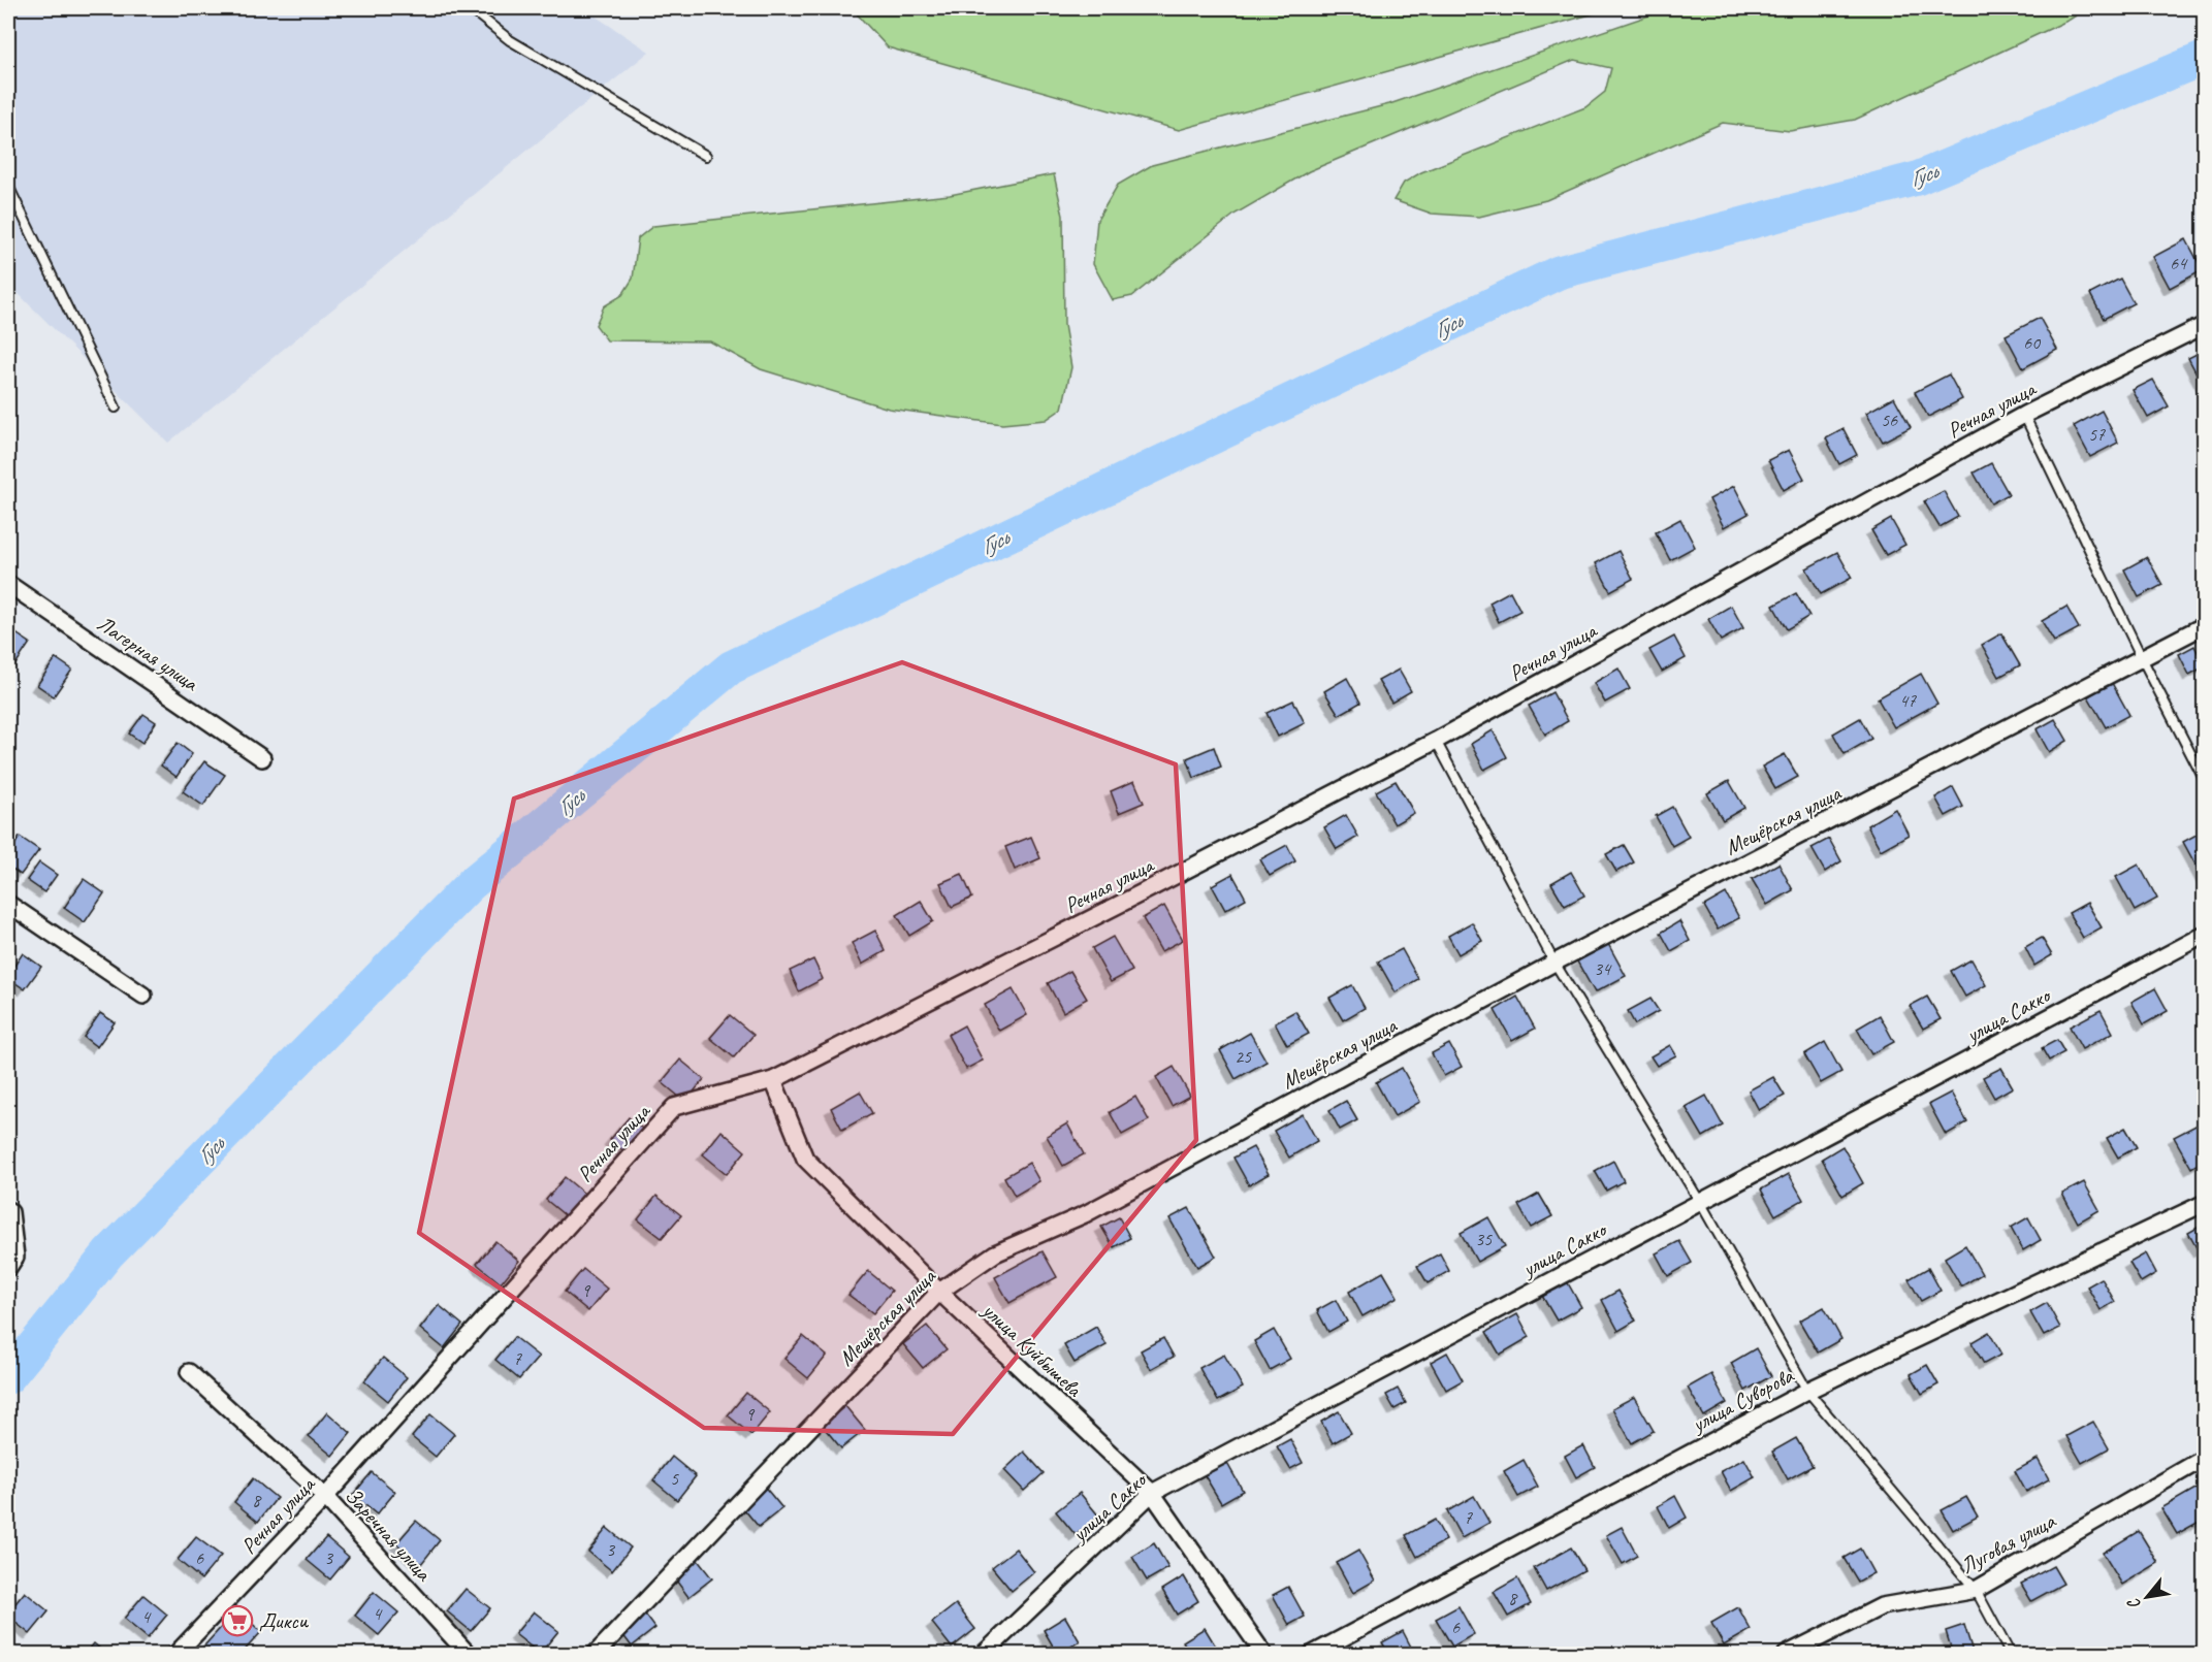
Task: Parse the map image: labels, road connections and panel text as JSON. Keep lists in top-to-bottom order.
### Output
{
  "streets": {
    "street": [
      "Речная улица",
      "Лагерная улица",
      "Мещёрская улица",
      "улица Сакко",
      "улица Куйбышева",
      "улица Суворова",
      "Заречная улица",
      "Луговая улица"
    ]
  },
  "crossings": [
    ["Речная улица", "улица Куйбышева"],
    ["Речная улица", "Заречная улица"],
    ["Мещёрская улица", "улица Куйбышева"],
    ["улица Сакко", "улица Куйбышева"]
  ],
  "water": ["Гусь"],
  "places": {
    "supermarket": ["Дикси"]
  },
  "house_numbers": [
    "64",
    "60",
    "56",
    "57",
    "47",
    "34",
    "25",
    "35",
    "9",
    "7",
    "9",
    "5",
    "8",
    "7",
    "3",
    "6",
    "3",
    "8",
    "4",
    "4",
    "6"
  ],
  "north": "bottom left"
}
